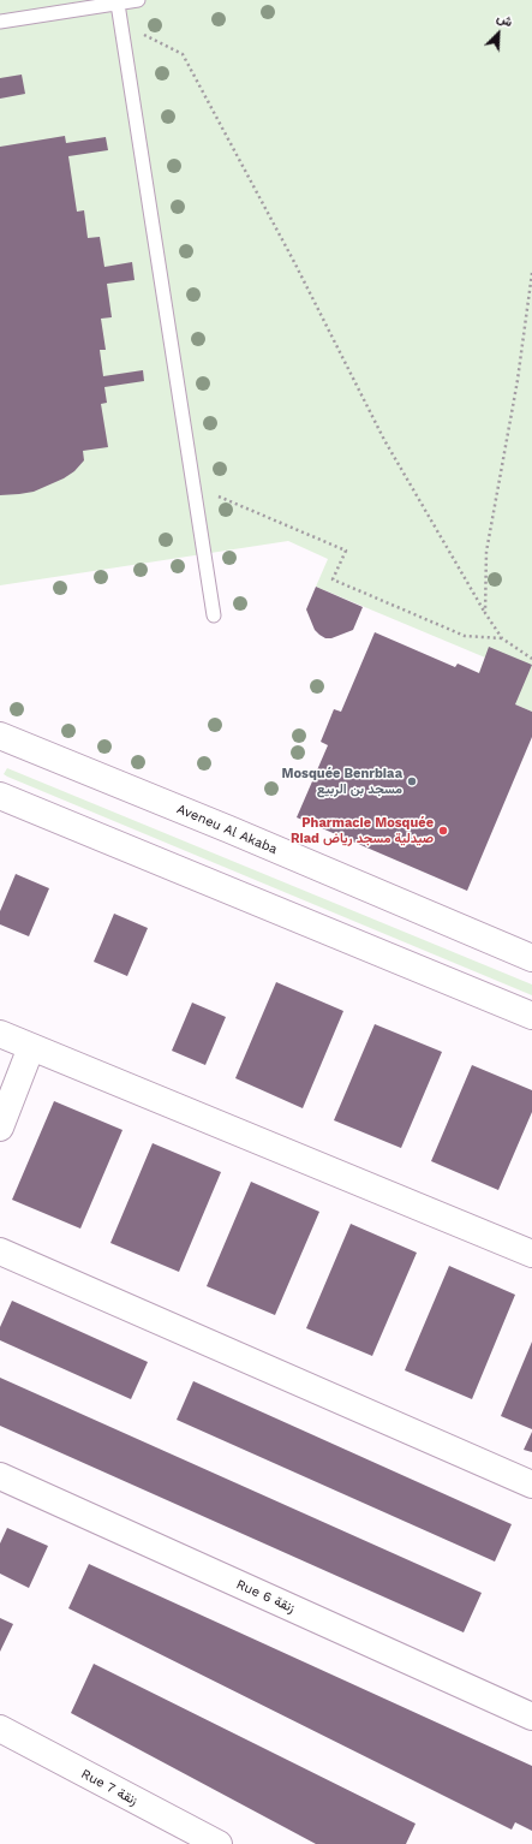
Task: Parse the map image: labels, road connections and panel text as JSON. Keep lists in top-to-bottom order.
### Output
{
  "streets": {
    "street": ["Aveneu Al Akaba", "Rue 6 زنقة", "Rue 7 زنقة"]
  },
  "places": ["Mosquée Benrbiaa مسجد بن الربيع", "Pharmacie Mosquée Riad صيدلية مسجد رياض"],
  "north": "top right"
}
